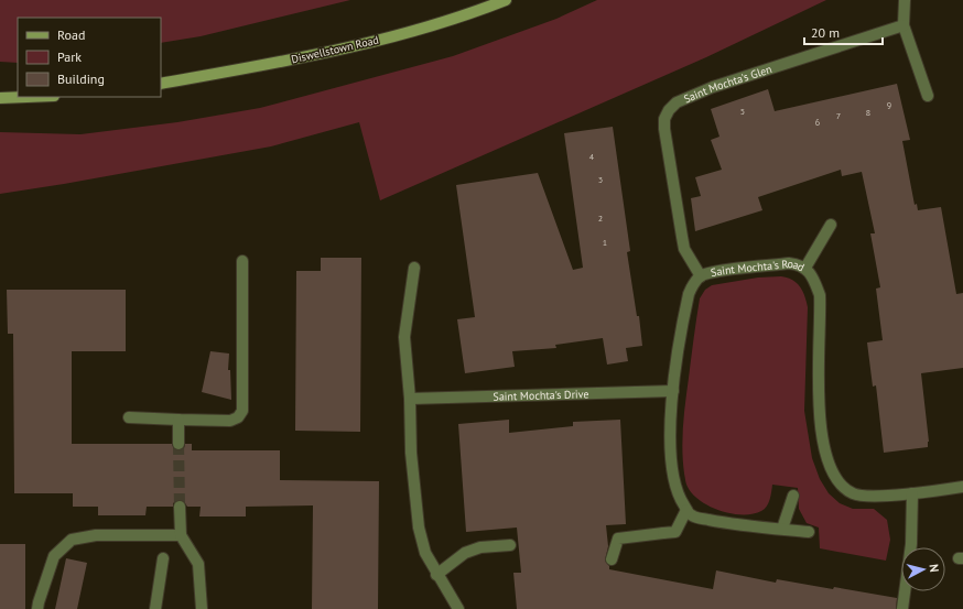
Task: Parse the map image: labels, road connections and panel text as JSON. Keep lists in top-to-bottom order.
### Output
{
  "streets": {
    "street": [
      "Diswellstown Road",
      "Saint Mochta's Glen",
      "Saint Mochta's Road",
      "Saint Mochta's Drive"
    ]
  },
  "crossings": [
    ["Saint Mochta's Glen", "Saint Mochta's Road"],
    ["Saint Mochta's Road", "Saint Mochta's Drive"]
  ],
  "house_numbers": [
    "9",
    "5",
    "8",
    "7",
    "6",
    "4",
    "3",
    "2",
    "1"
  ],
  "legend": ["Road", "Park", "Building"],
  "scale_bar": "20 m",
  "north": "right"
}
